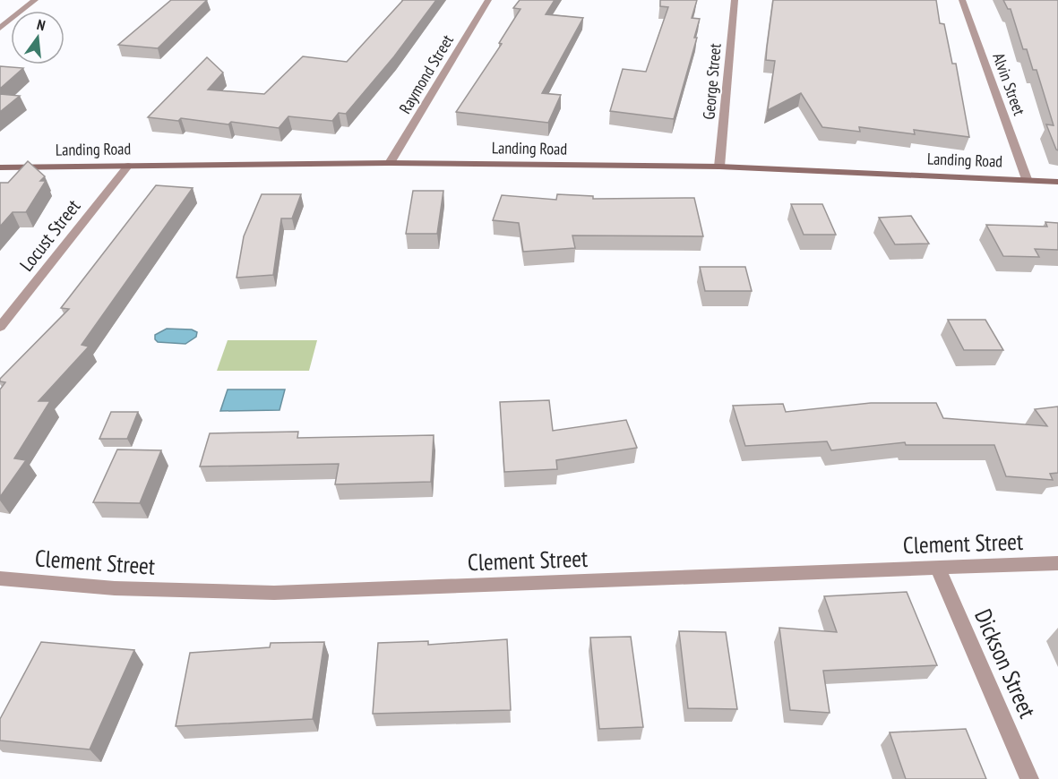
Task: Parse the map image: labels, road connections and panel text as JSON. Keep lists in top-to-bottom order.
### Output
{
  "streets": {
    "street": [
      "Raymond Street",
      "George Street",
      "Alvin Street",
      "Landing Road",
      "Locust Street",
      "Clement Street",
      "Dickson Street"
    ]
  },
  "crossings": [
    ["Raymond Street", "Landing Road"],
    ["George Street", "Landing Road"],
    ["Alvin Street", "Landing Road"],
    ["Landing Road", "Locust Street"],
    ["Clement Street", "Dickson Street"]
  ],
  "north": "top"
}
